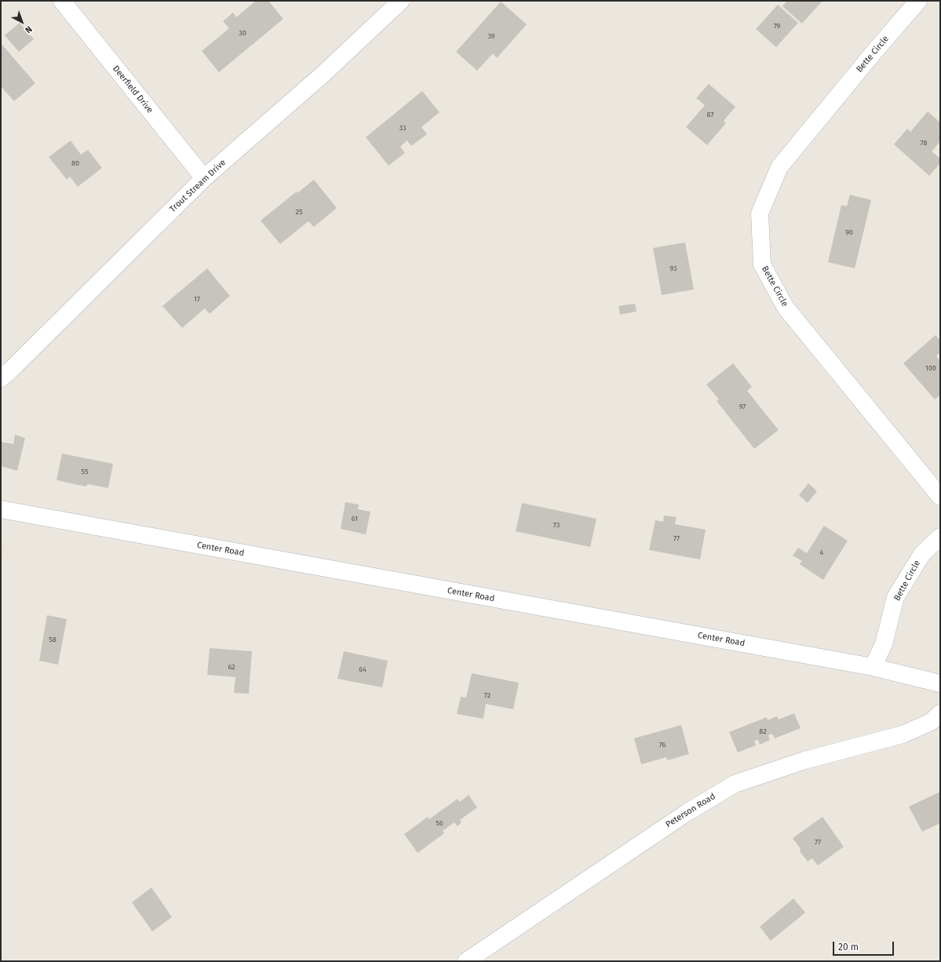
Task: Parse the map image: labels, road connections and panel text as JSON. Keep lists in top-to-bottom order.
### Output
{
  "streets": {
    "street": [
      "Bette Circle",
      "Deerfield Drive",
      "Trout Stream Drive",
      "Center Road",
      "Peterson Road"
    ]
  },
  "crossings": [
    ["Bette Circle", "Center Road"],
    ["Deerfield Drive", "Trout Stream Drive"]
  ],
  "house_numbers": [
    "79",
    "30",
    "39",
    "87",
    "33",
    "78",
    "80",
    "25",
    "90",
    "93",
    "17",
    "100",
    "97",
    "55",
    "61",
    "73",
    "77",
    "4",
    "58",
    "62",
    "64",
    "72",
    "82",
    "76",
    "56",
    "77"
  ],
  "scale_bar": "20 m",
  "north": "bottom right"
}
